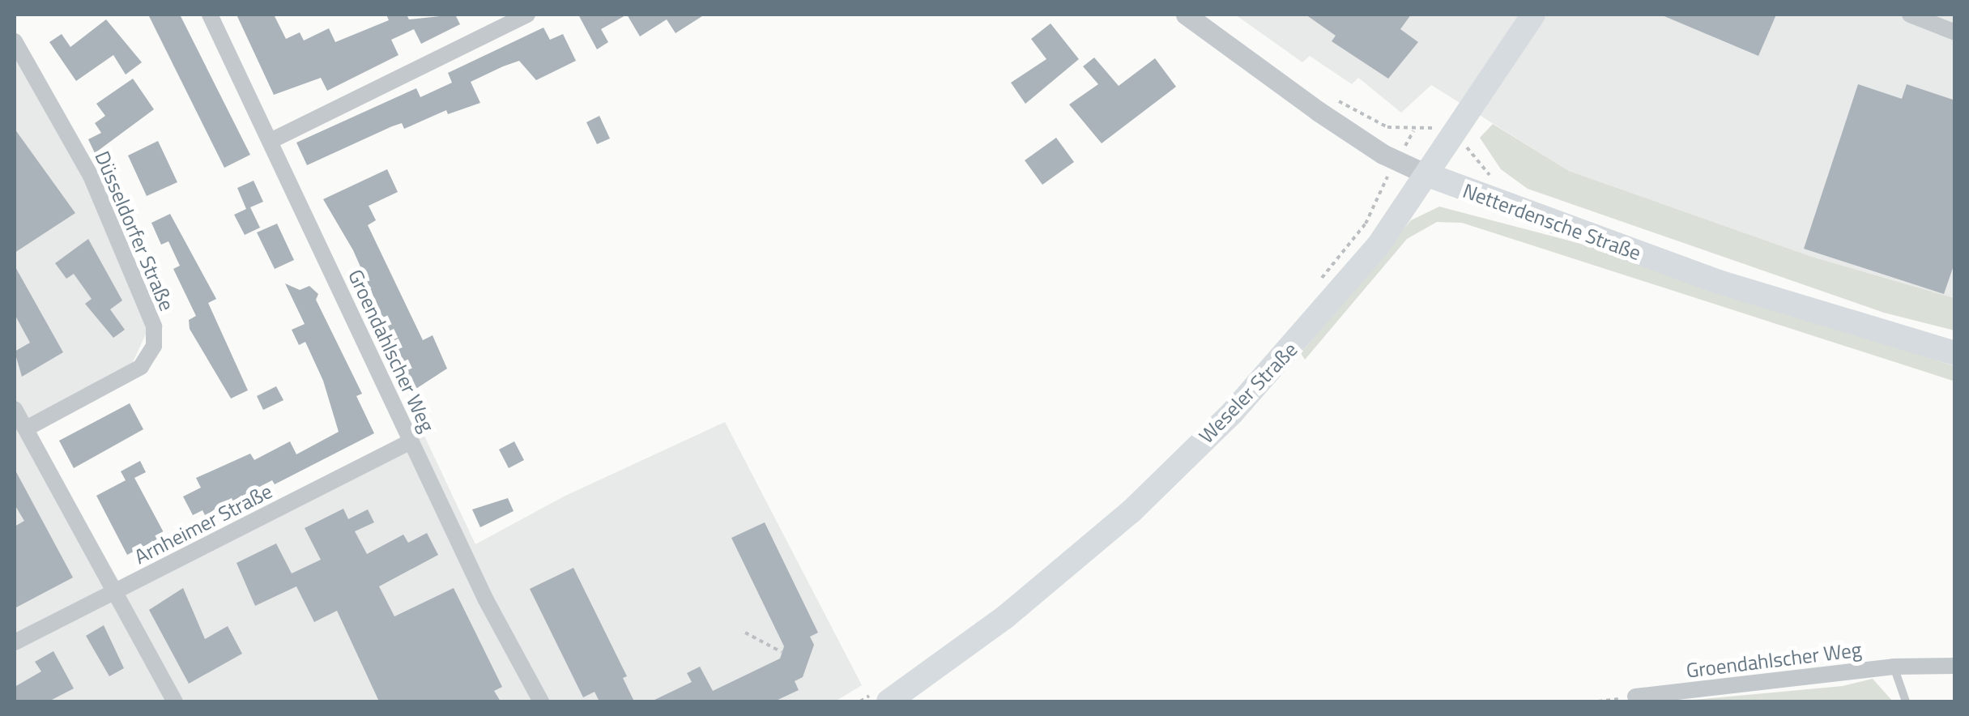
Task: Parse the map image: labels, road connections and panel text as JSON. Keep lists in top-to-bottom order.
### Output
{
  "streets": {
    "main road": ["Netterdensche Straße", "Weseler Straße"],
    "street": ["Düsseldorfer Straße", "Groendahlscher Weg", "Arnheimer Straße"]
  },
  "crossings": [
    ["Netterdensche Straße", "Weseler Straße"],
    ["Groendahlscher Weg", "Arnheimer Straße"]
  ]
}
